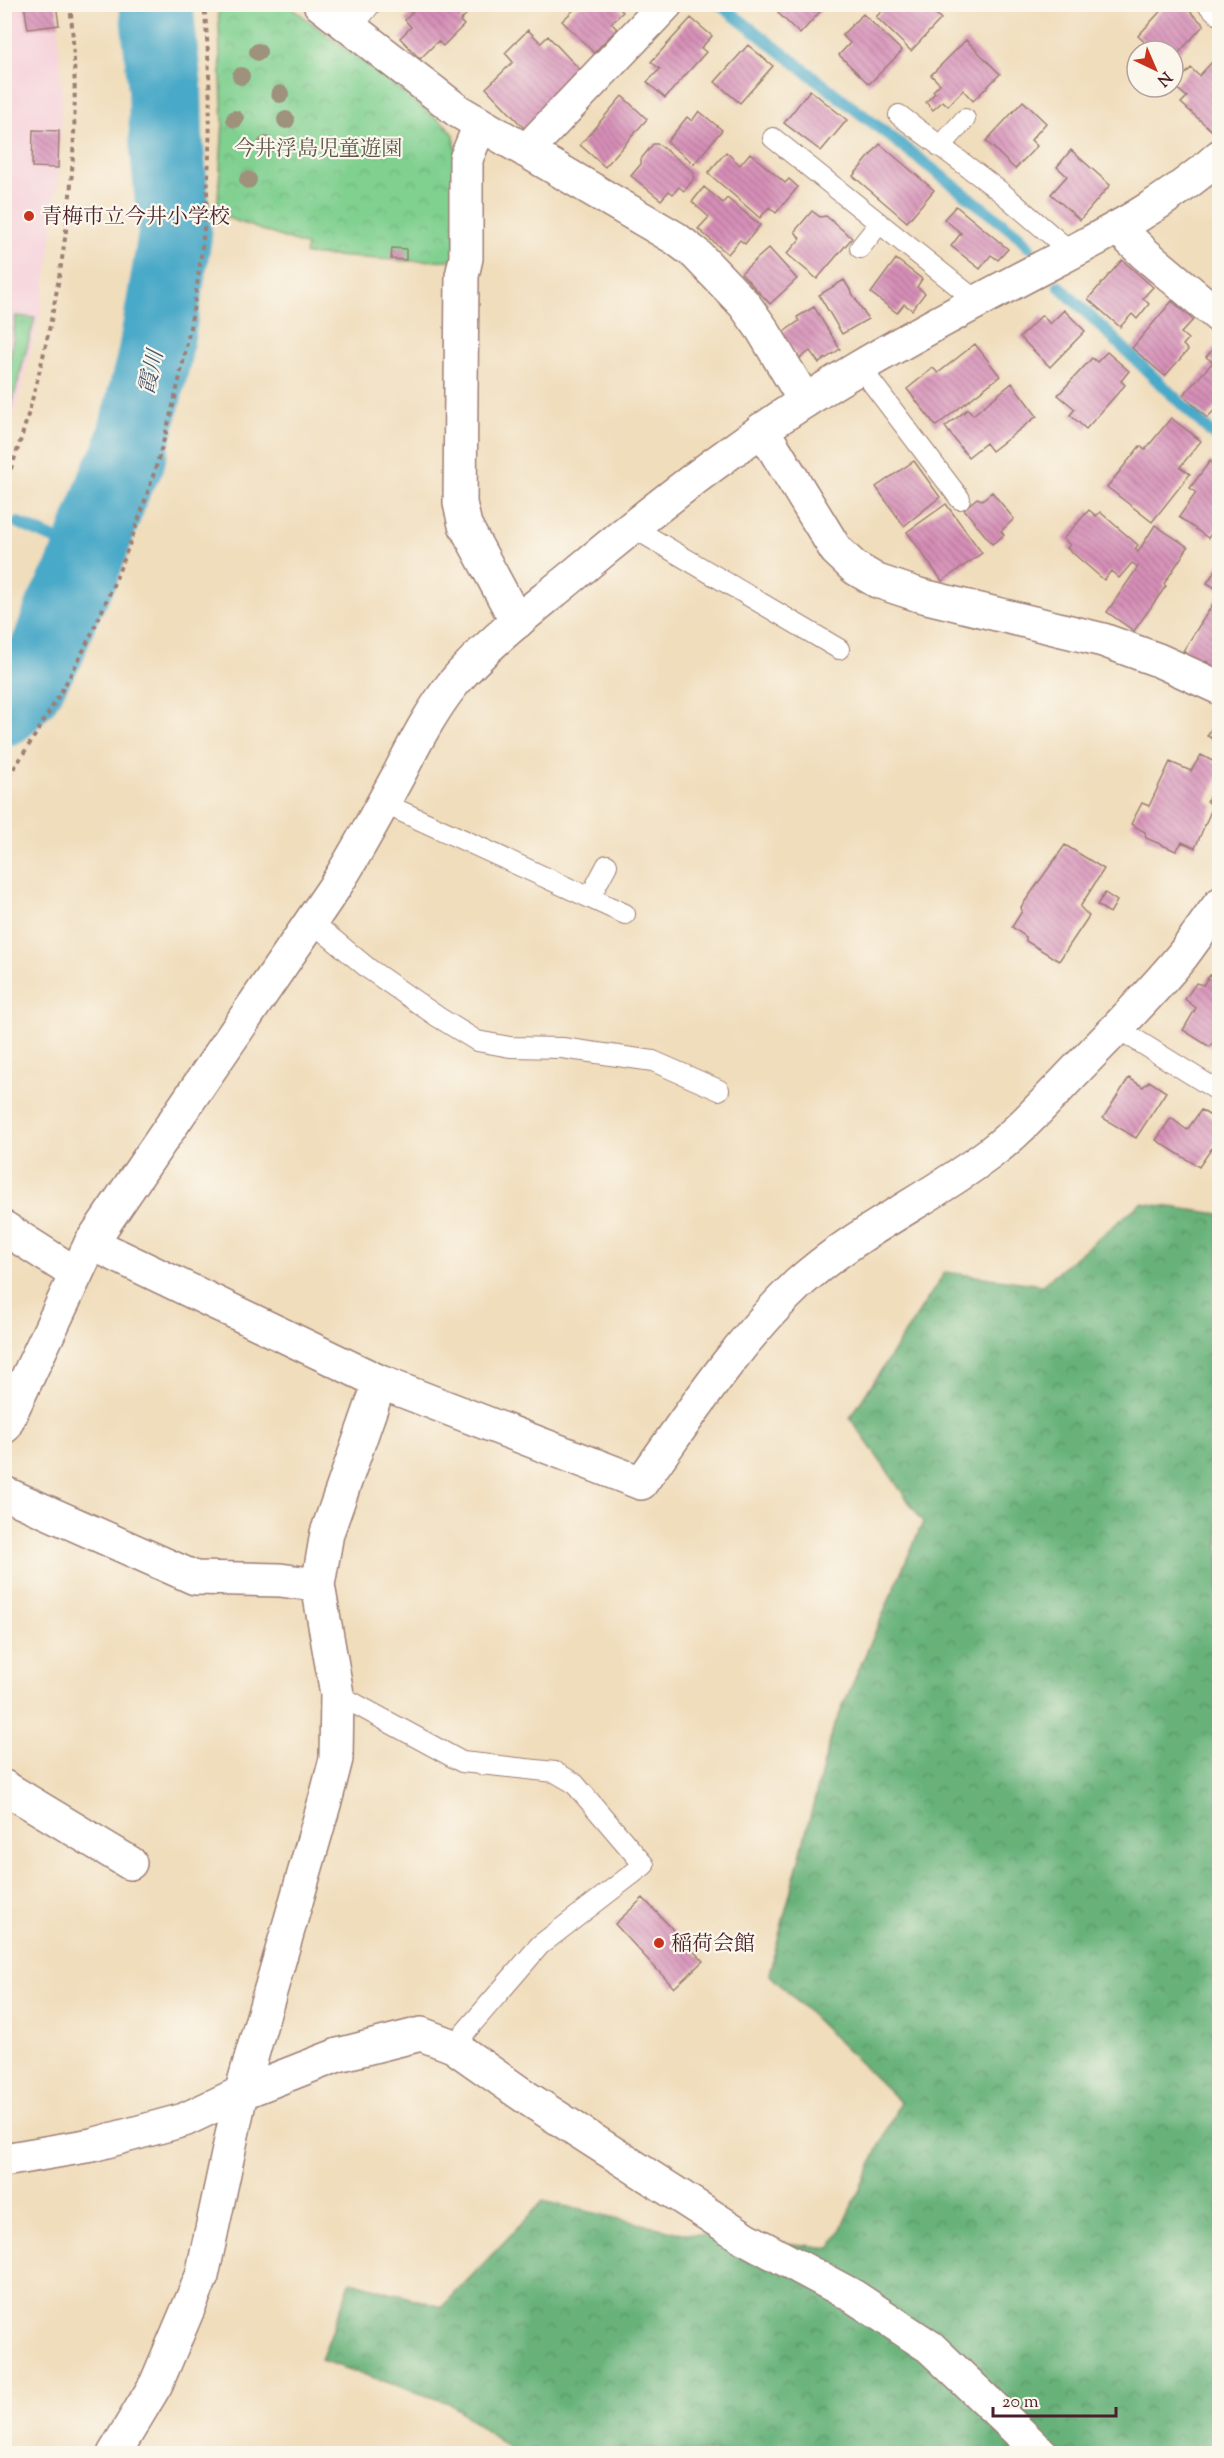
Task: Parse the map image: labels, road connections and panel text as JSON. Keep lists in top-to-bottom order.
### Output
{
  "water": ["霞川"],
  "parks": ["今井浮島児童遊園"],
  "places": ["青梅市立今井小学校", "稲荷会館"],
  "scale_bar": "20 m",
  "north": "bottom right"
}
